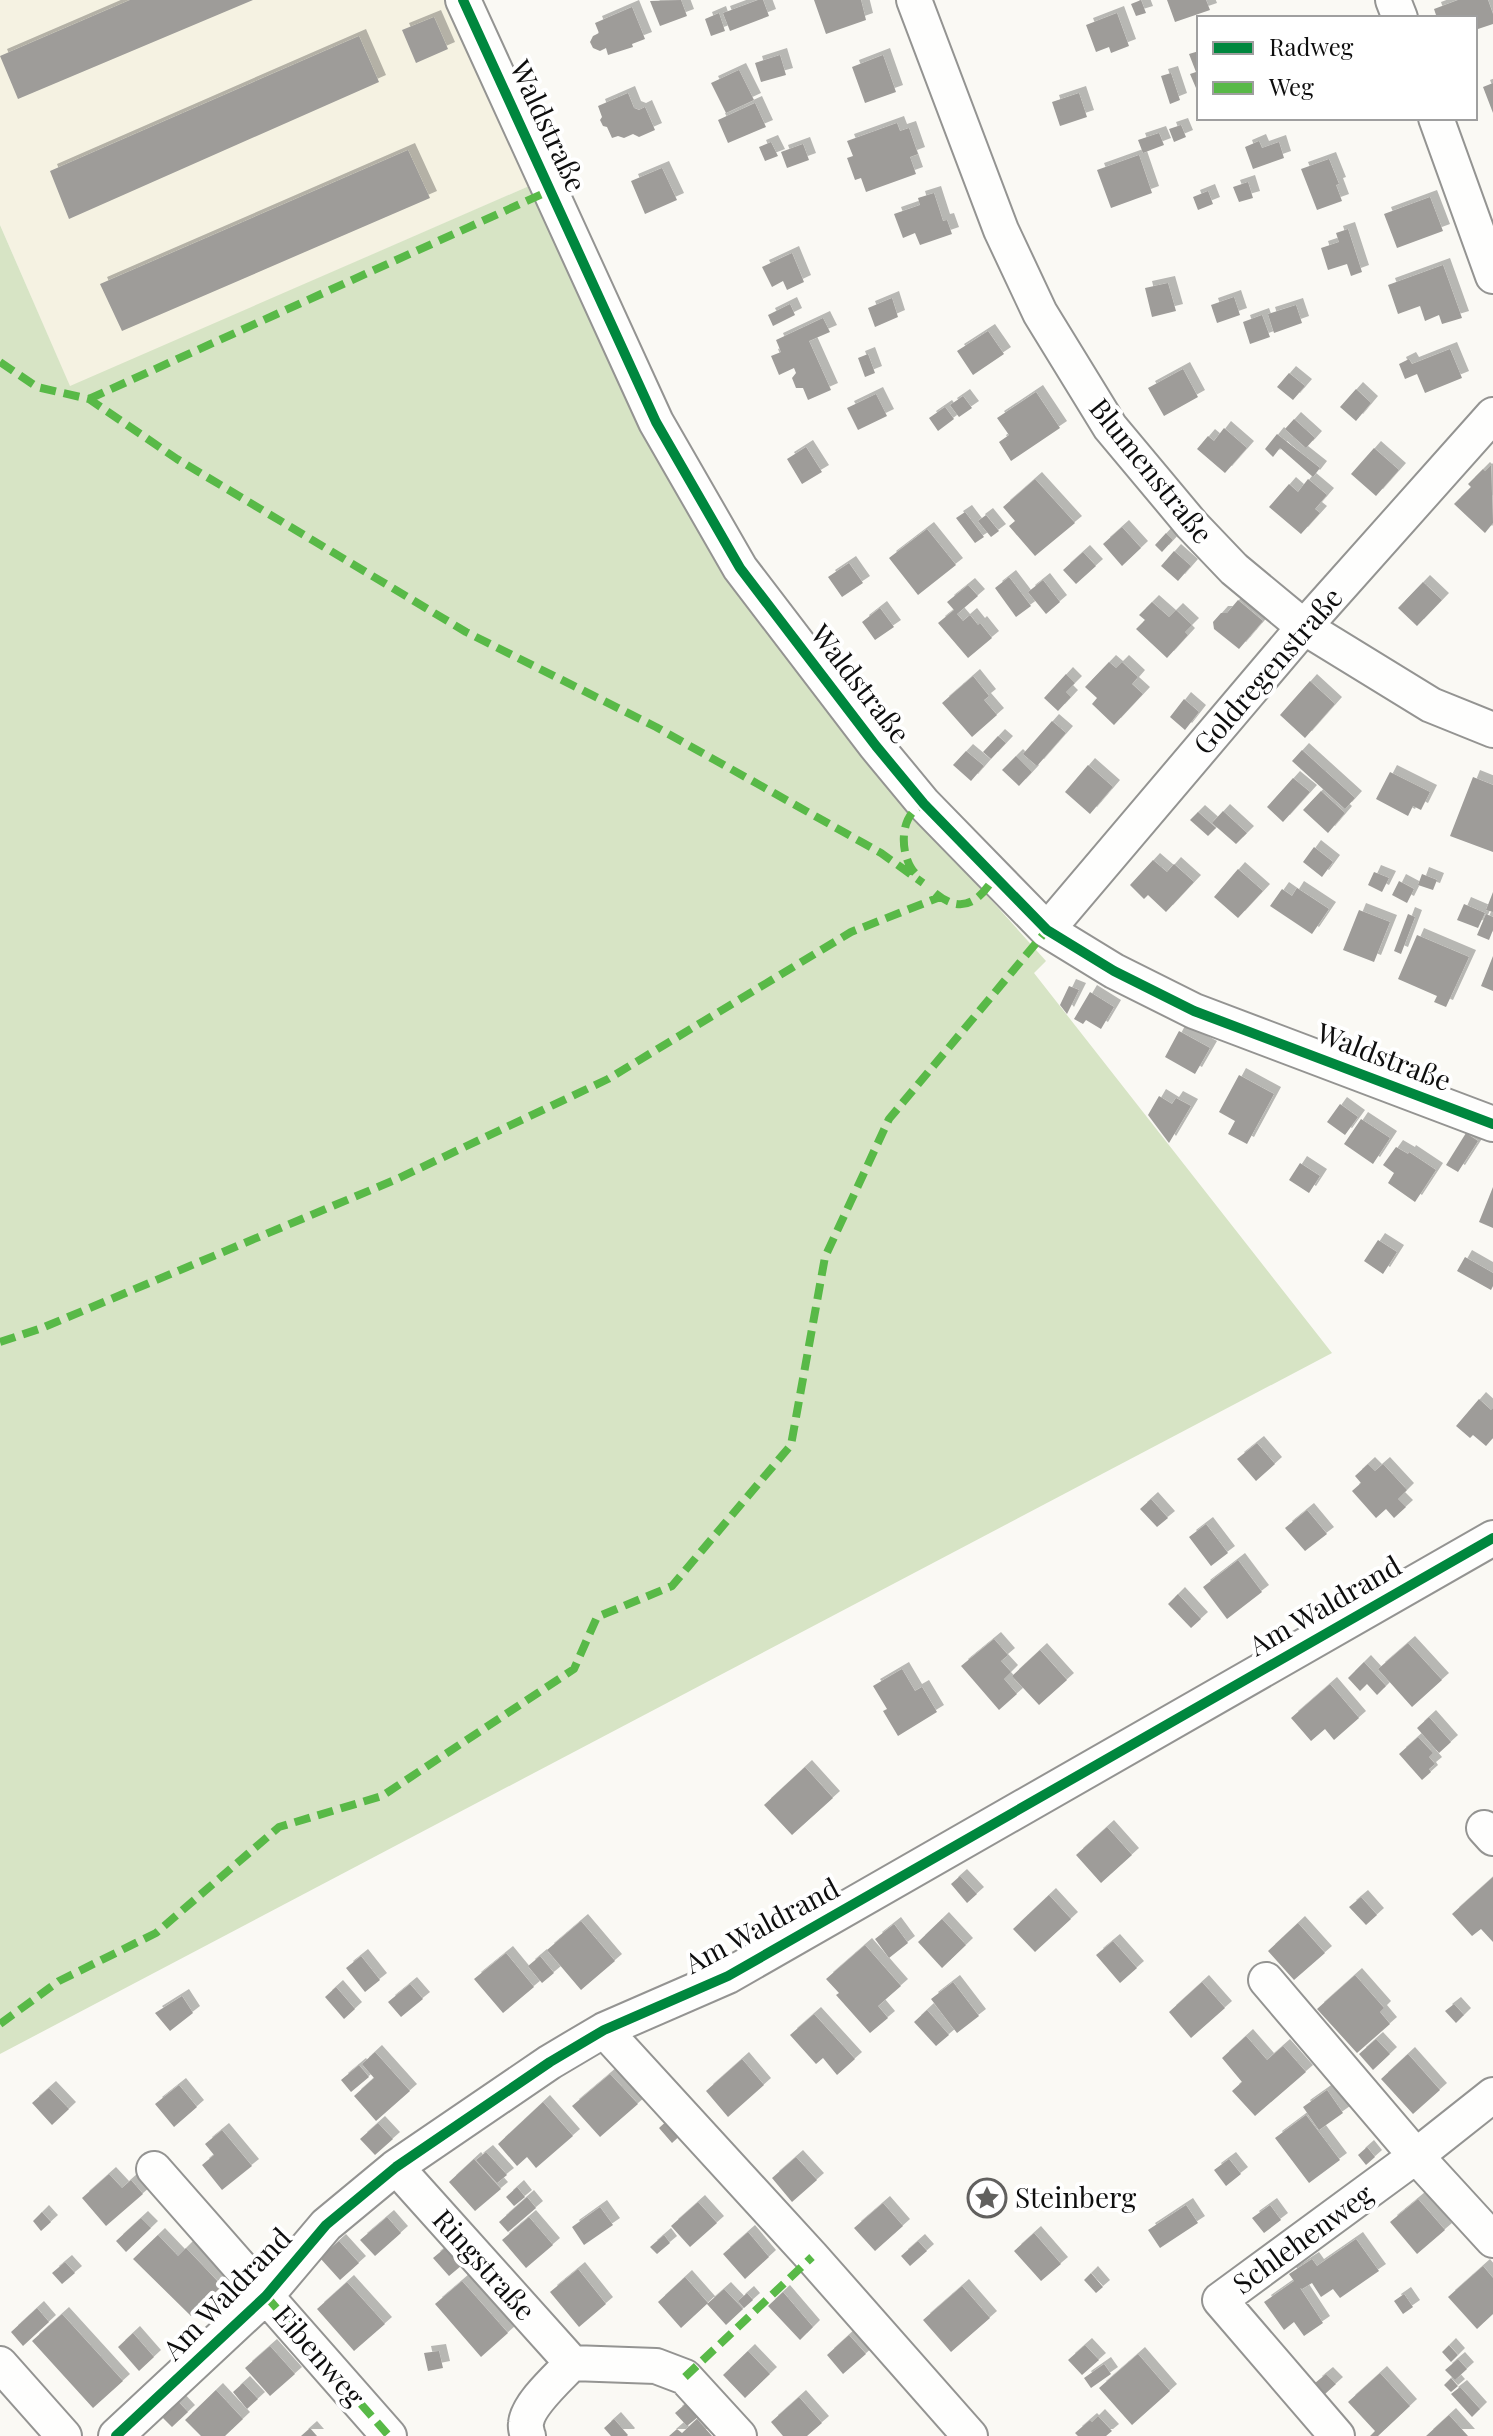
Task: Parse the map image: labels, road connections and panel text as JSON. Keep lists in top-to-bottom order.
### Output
{
  "streets": {
    "street": [
      "Waldstraße",
      "Blumenstraße",
      "Goldregenstraße",
      "Am Waldrand",
      "Schlehenweg",
      "Ringstraße",
      "Eibenweg"
    ]
  },
  "crossings": [
    ["Waldstraße", "Goldregenstraße"],
    ["Blumenstraße", "Goldregenstraße"],
    ["Am Waldrand", "Ringstraße"],
    ["Am Waldrand", "Eibenweg"]
  ],
  "places": {
    "place": ["Steinberg"]
  },
  "legend": ["Radweg", "Weg"]
}
